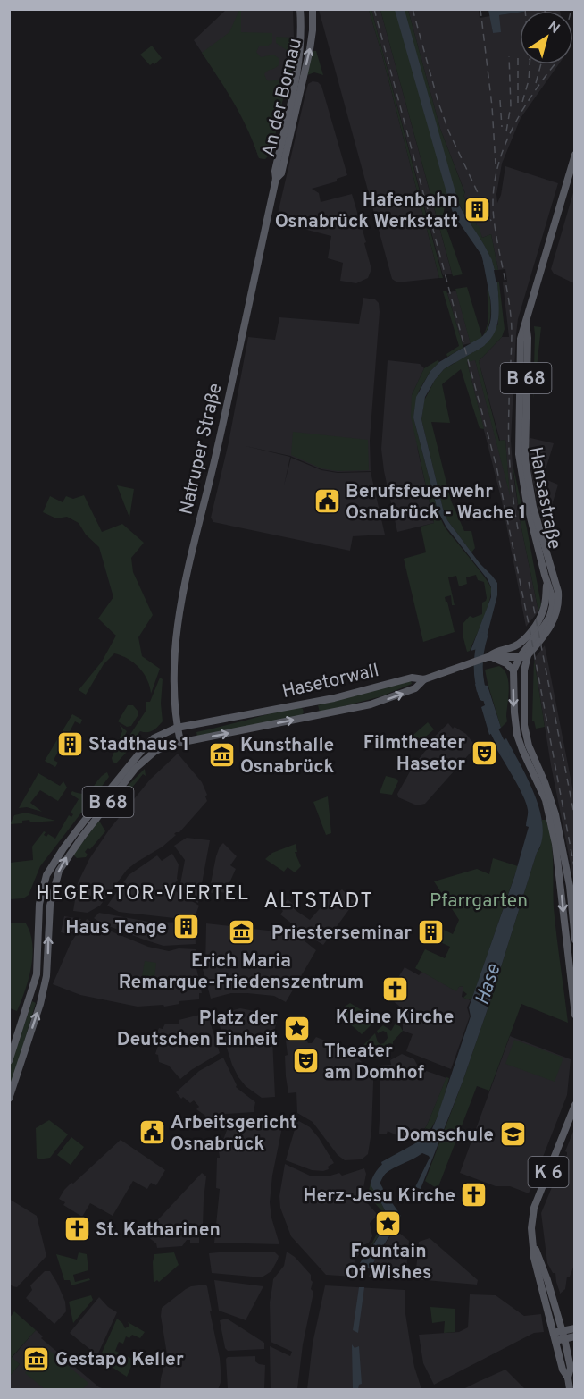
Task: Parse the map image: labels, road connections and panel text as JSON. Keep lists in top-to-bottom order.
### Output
{
  "streets": {
    "main road": [
      "An der Bornau",
      "B 68",
      "Natruper Straße",
      "Hansastraße",
      "Hasetorwall",
      "K 6"
    ]
  },
  "crossings": [
    ["An der Bornau", "Natruper Straße"],
    ["B 68", "Natruper Straße"],
    ["B 68", "Hasetorwall"],
    ["Natruper Straße", "Hasetorwall"],
    ["Hansastraße", "Hasetorwall"]
  ],
  "districts": ["HEGER-TOR-VIERTEL", "ALTSTADT"],
  "water": ["Hase"],
  "parks": ["Pfarrgarten"],
  "places": {
    "building": [
      "Hafenbahn Osnabrück Werkstatt",
      "Stadthaus 1",
      "Haus Tenge",
      "Priesterseminar"
    ],
    "public building": ["Berufsfeuerwehr Osnabrück - Wache 1", "Arbeitsgericht Osnabrück"],
    "theatre": ["Filmtheater Hasetor", "Theater am Domhof"],
    "museum": ["Kunsthalle Osnabrück", "Erich Maria Remarque-Friedenszentrum", "Gestapo Keller"],
    "church": ["Kleine Kirche", "Herz-Jesu Kirche", "St. Katharinen"],
    "place": ["Platz der Deutschen Einheit", "Fountain Of Wishes"],
    "school or university": ["Domschule"]
  },
  "north": "top right"
}
